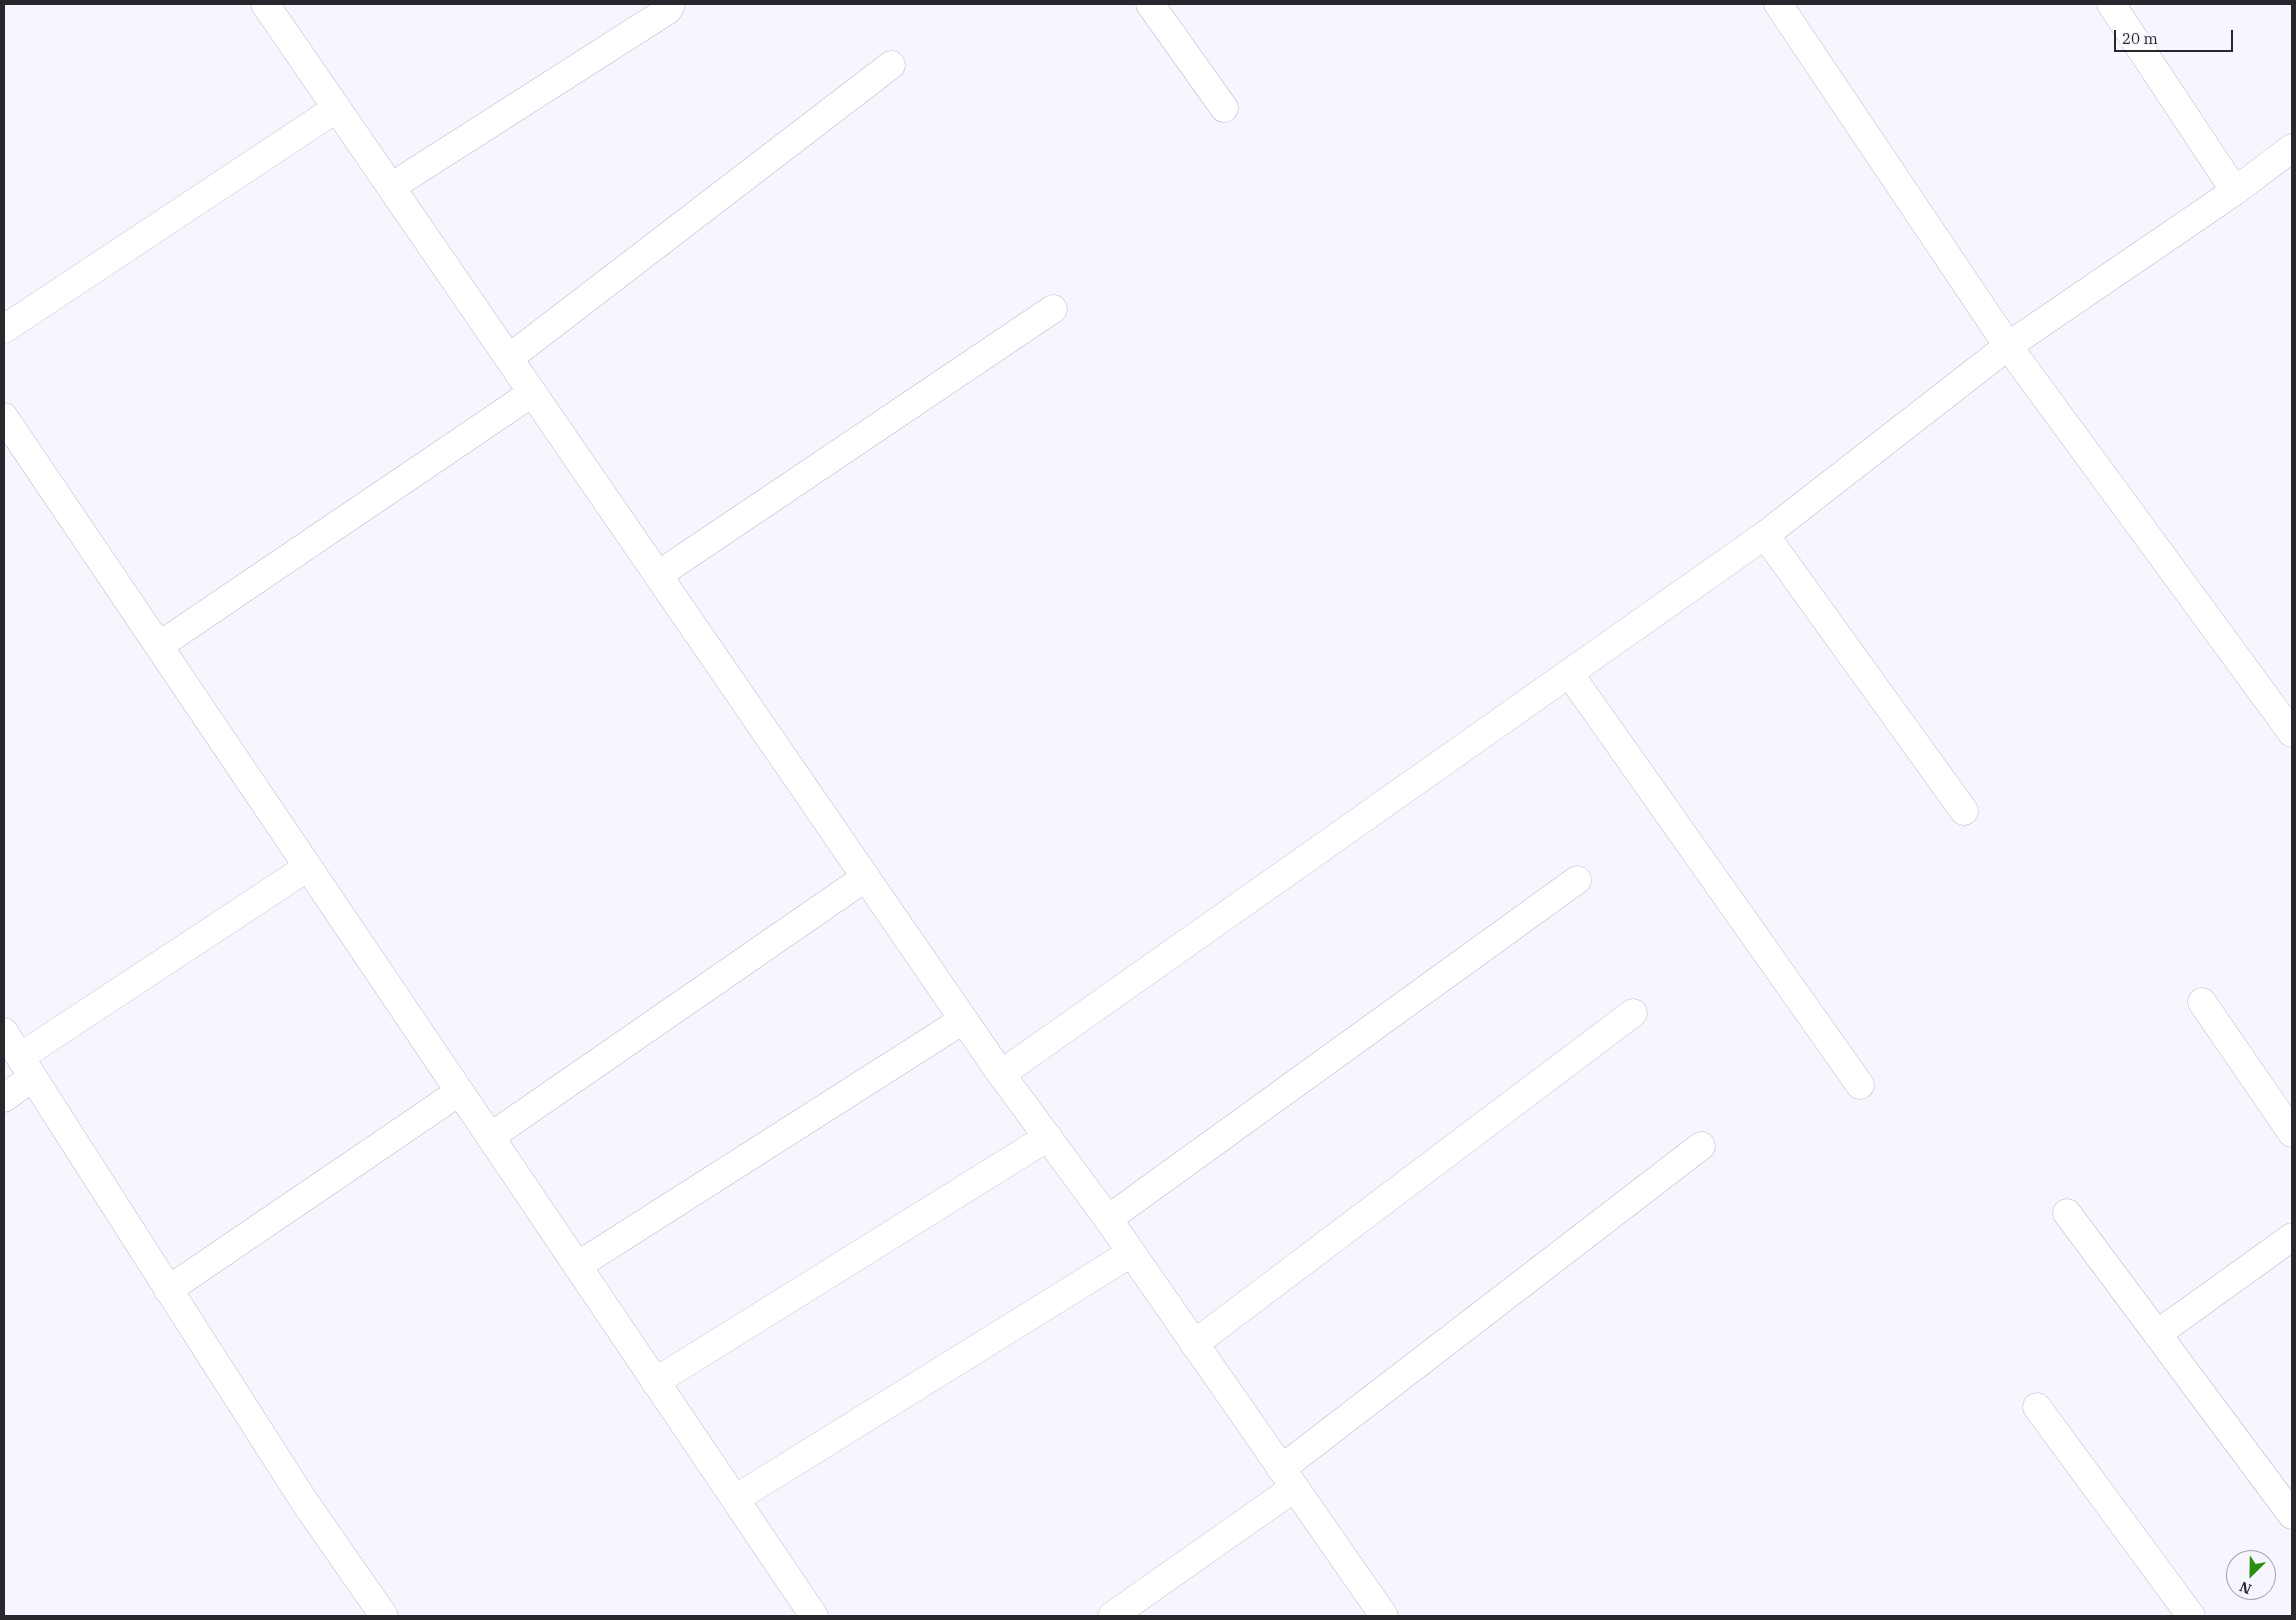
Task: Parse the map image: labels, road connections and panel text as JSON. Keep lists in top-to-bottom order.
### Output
{
  "scale_bar": "20 m",
  "north": "bottom left"
}
